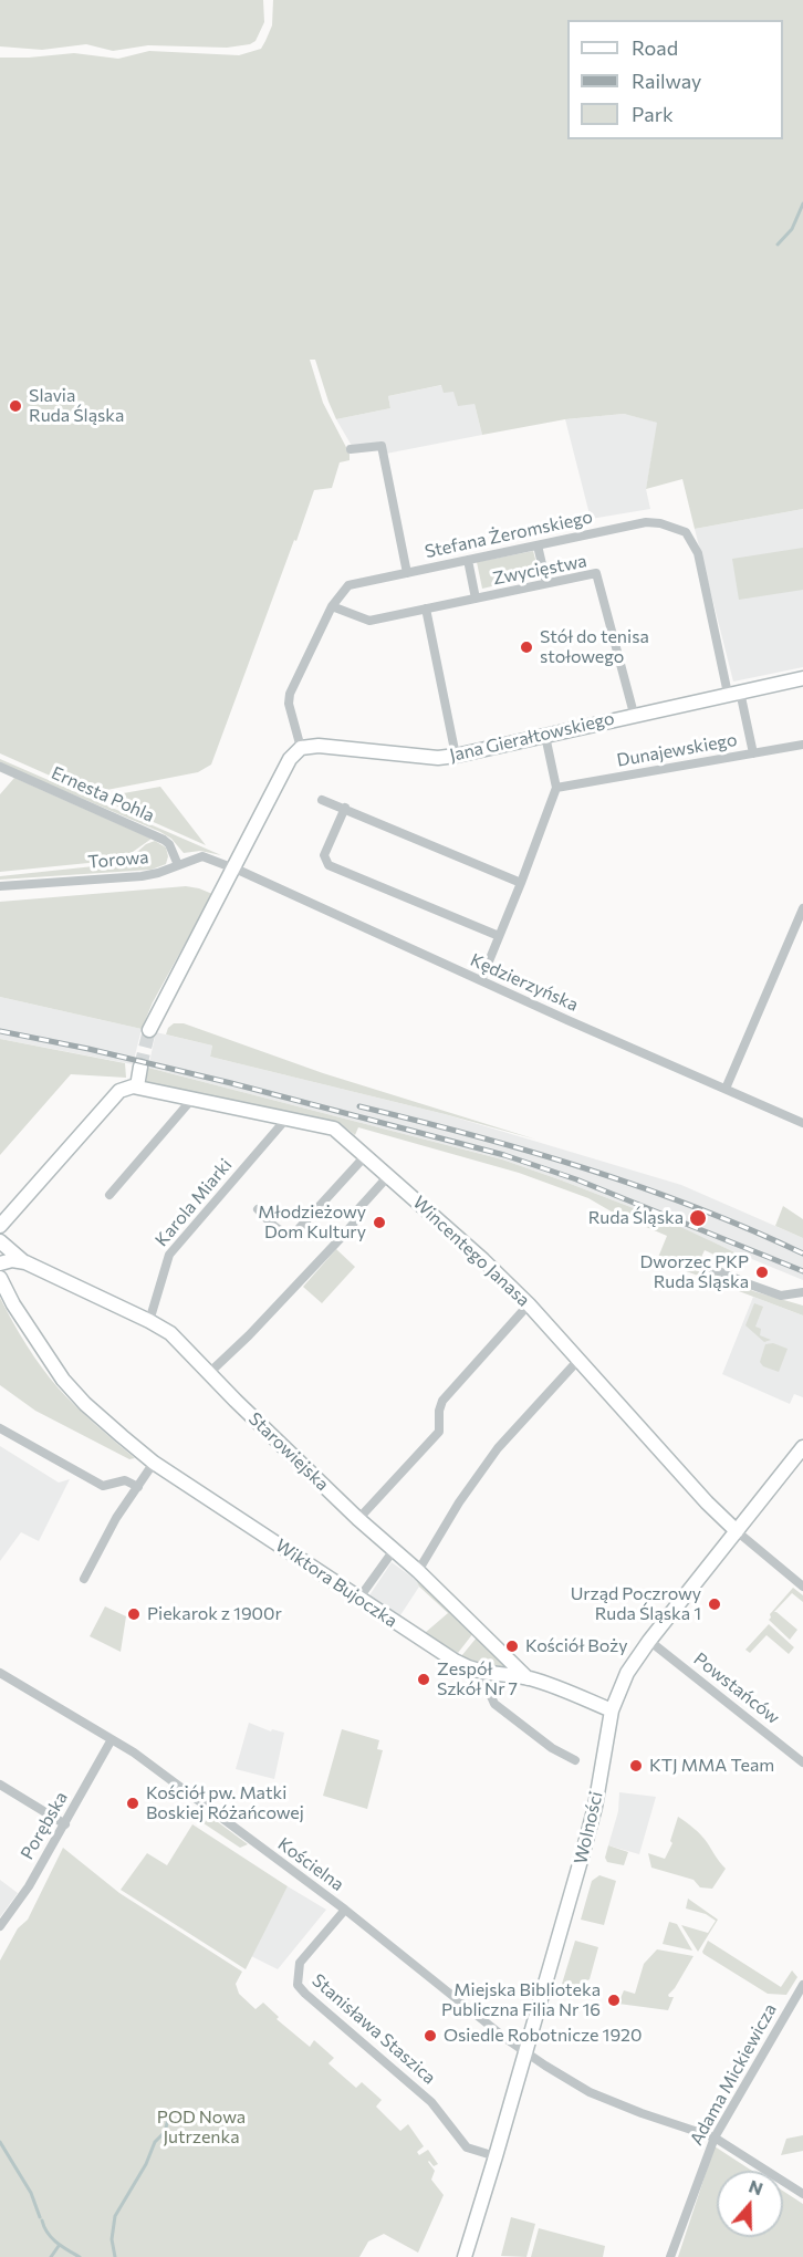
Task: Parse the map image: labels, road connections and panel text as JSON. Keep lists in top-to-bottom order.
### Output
{
  "streets": {
    "street": [
      "Stefana Żeromskiego",
      "Zwycięstwa",
      "Jana Gierałtowskiego",
      "Dunajewskiego",
      "Ernesta Pohla",
      "Torowa",
      "Kędzierzyńska",
      "Karola Miarki",
      "Wincentego Janasa",
      "Starowiejska",
      "Wiktora Bujoczka",
      "Powstańców",
      "Porębska",
      "Wolności",
      "Kościelna",
      "Stanisława Staszica",
      "Adama Mickiewicza"
    ]
  },
  "crossings": [
    ["Stefana Żeromskiego", "Zwycięstwa"],
    ["Stefana Żeromskiego", "Jana Gierałtowskiego"],
    ["Stefana Żeromskiego", "Dunajewskiego"],
    ["Zwycięstwa", "Jana Gierałtowskiego"],
    ["Ernesta Pohla", "Torowa"],
    ["Torowa", "Kędzierzyńska"],
    ["Karola Miarki", "Wincentego Janasa"],
    ["Karola Miarki", "Starowiejska"],
    ["Wincentego Janasa", "Wolności"],
    ["Starowiejska", "Wiktora Bujoczka"],
    ["Powstańców", "Wolności"],
    ["Porębska", "Kościelna"],
    ["Wolności", "Kościelna"],
    ["Wolności", "Stanisława Staszica"],
    ["Kościelna", "Stanisława Staszica"],
    ["Kościelna", "Adama Mickiewicza"]
  ],
  "parks": ["POD Nowa Jutrzenka"],
  "places": [
    "Slavia Ruda Śląska",
    "Stół do tenisa stołowego",
    "Ruda Śląska",
    "Młodzieżowy Dom Kultury",
    "Dworzec PKP Ruda Śląska",
    "Urząd Poczrowy Ruda Śląska 1",
    "Piekarok z 1900r",
    "Kościół Boży",
    "Zespół Szkół Nr 7",
    "KTJ MMA Team",
    "Kościół pw. Matki Boskiej Różańcowej",
    "Miejska Biblioteka Publiczna Filia Nr 16",
    "Osiedle Robotnicze 1920"
  ],
  "legend": ["Road", "Railway", "Park"],
  "north": "top"
}
